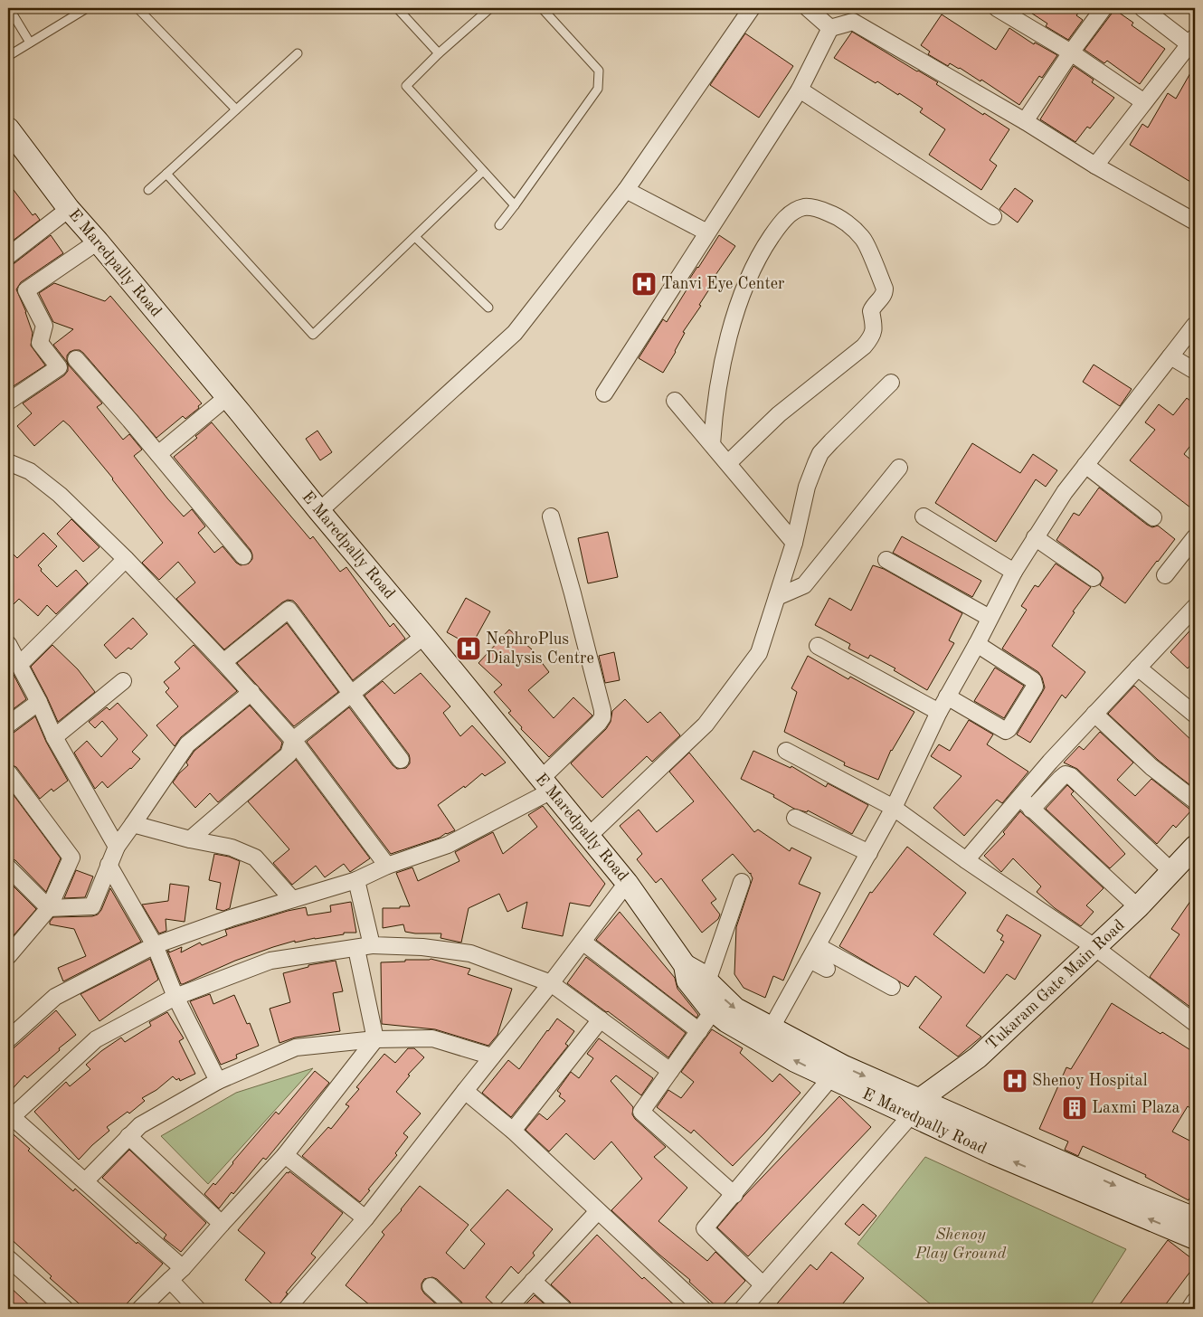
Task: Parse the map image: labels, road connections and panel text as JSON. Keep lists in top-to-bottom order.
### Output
{
  "streets": {
    "main road": ["E Maredpally Road", "Tukaram Gate Main Road"]
  },
  "crossings": [
    ["E Maredpally Road", "Tukaram Gate Main Road"]
  ],
  "parks": ["Shenoy Play Ground"],
  "places": {
    "hospital": ["Tanvi Eye Center", "NephroPlus Dialysis Centre", "Shenoy Hospital"],
    "building": ["Laxmi Plaza"]
  }
}
